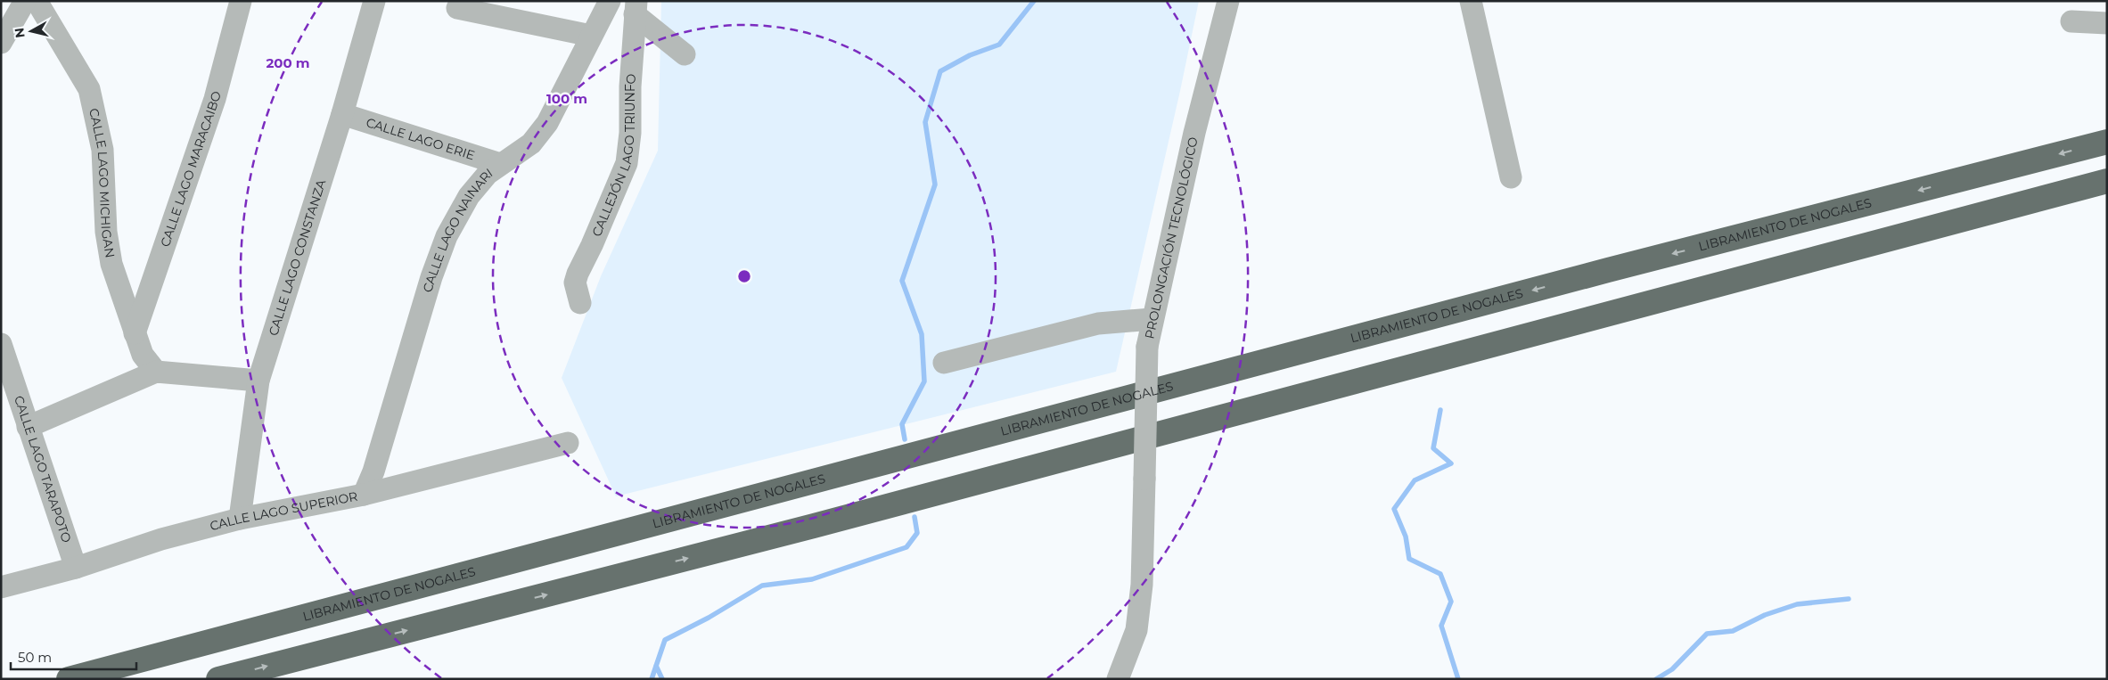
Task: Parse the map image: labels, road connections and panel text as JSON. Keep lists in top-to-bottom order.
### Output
{
  "streets": {
    "highway": ["LIBRAMIENTO DE NOGALES"],
    "street": [
      "CALLE LAGO ERIE",
      "CALLEJÓN LAGO TRIUNFO",
      "CALLE LAGO MARACAIBO",
      "CALLE LAGO MICHIGAN",
      "CALLE LAGO NAINARI",
      "PROLONGACIÓN TECNOLÓGICO",
      "CALLE LAGO CONSTANZA",
      "CALLE LAGO TARAPOTO",
      "CALLE LAGO SUPERIOR"
    ]
  },
  "crossings": [
    ["CALLE LAGO ERIE", "CALLE LAGO NAINARI"],
    ["CALLE LAGO ERIE", "CALLE LAGO CONSTANZA"],
    ["CALLE LAGO MARACAIBO", "CALLE LAGO MICHIGAN"],
    ["CALLE LAGO NAINARI", "CALLE LAGO SUPERIOR"],
    ["CALLE LAGO CONSTANZA", "CALLE LAGO SUPERIOR"],
    ["CALLE LAGO TARAPOTO", "CALLE LAGO SUPERIOR"]
  ],
  "scale_bar": "50 m",
  "north": "left",
  "rings": ["200 m", "100 m"]
}
